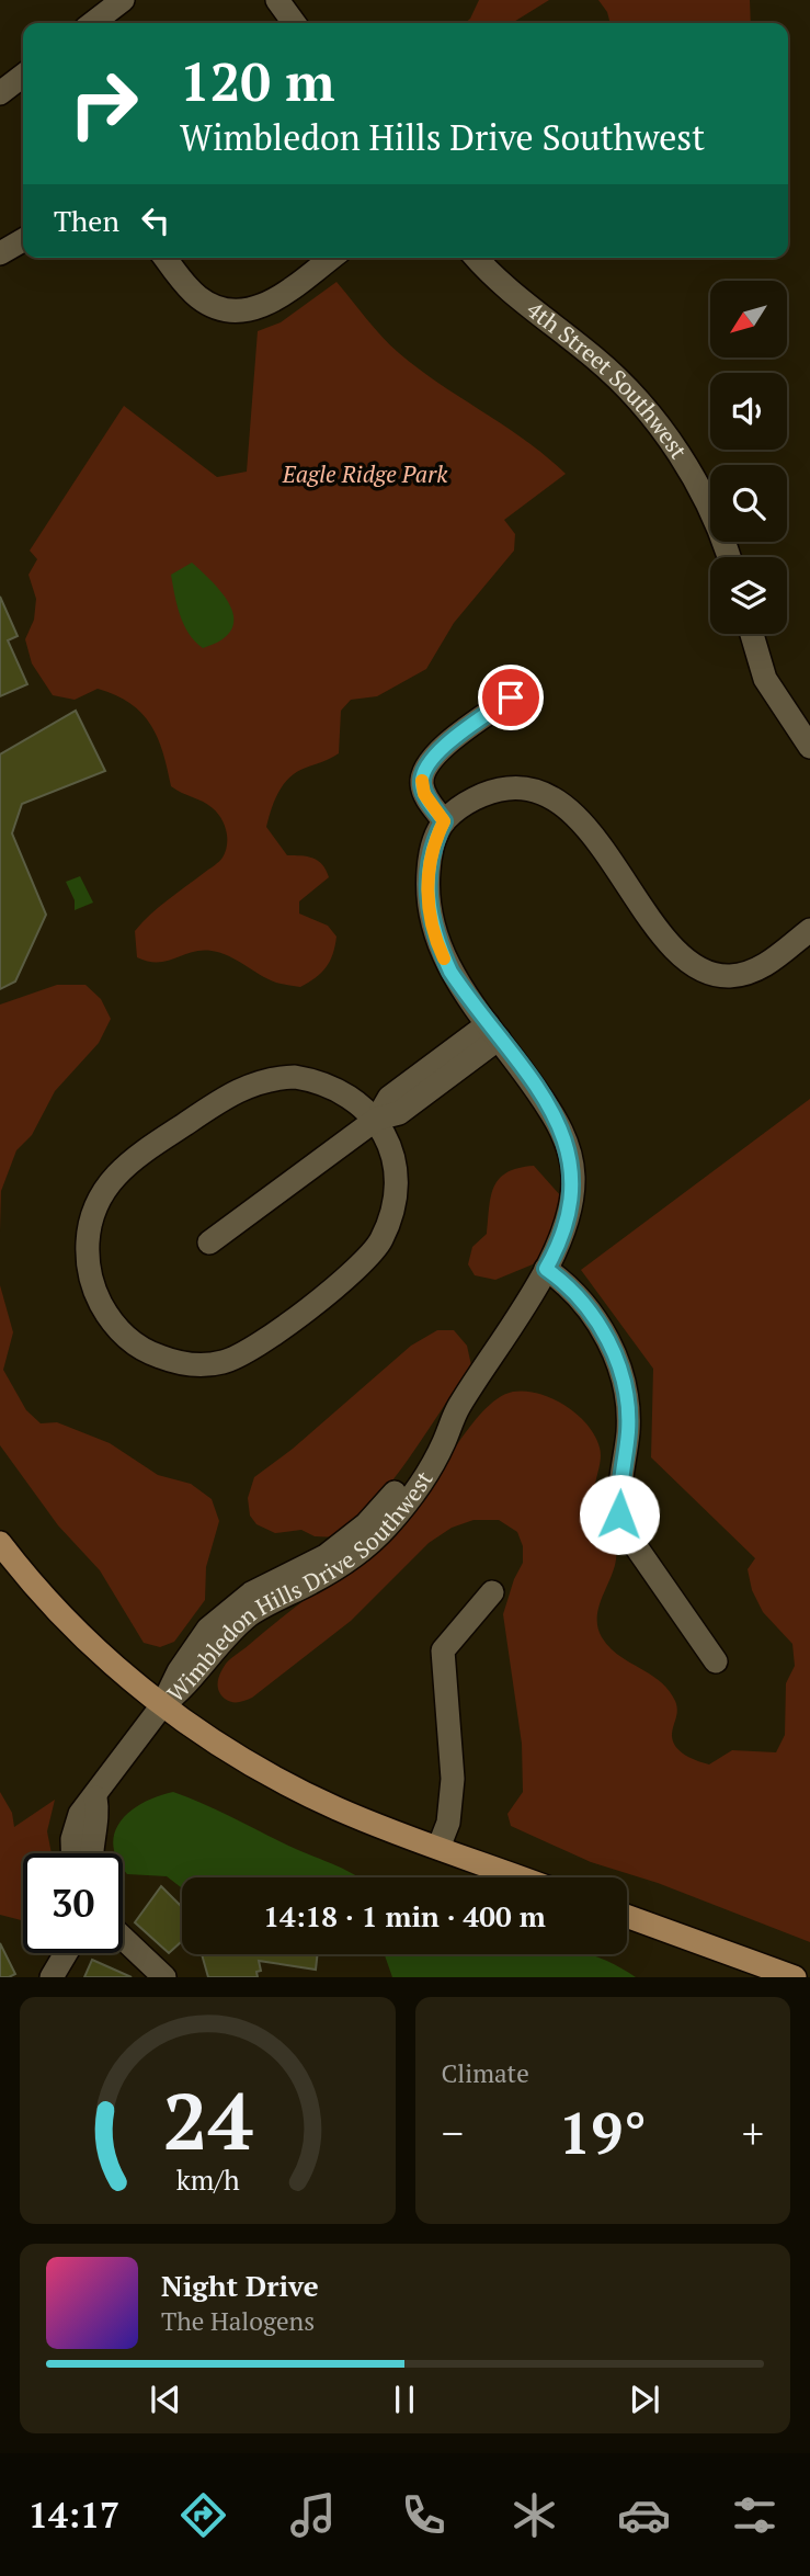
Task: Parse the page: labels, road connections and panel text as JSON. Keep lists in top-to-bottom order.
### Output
{
  "streets": {
    "street": ["4th Street Southwest", "Wimbledon Hills Drive Southwest"]
  },
  "parks": ["Eagle Ridge Park"],
  "north": "bottom left",
  "page": {
    "turn": ["120 m", "Wimbledon Hills Drive Southwest"],
    "then": "Then",
    "limit": "30",
    "trip": "14:18 · 1 min · 400 m",
    "tile": "Climate",
    "heat": ["−", "19°", "+"],
    "song": ["Night Drive", "The Halogens"],
    "tabs": "14:17",
    "gauge": ["24", "km/h"]
  }
}
